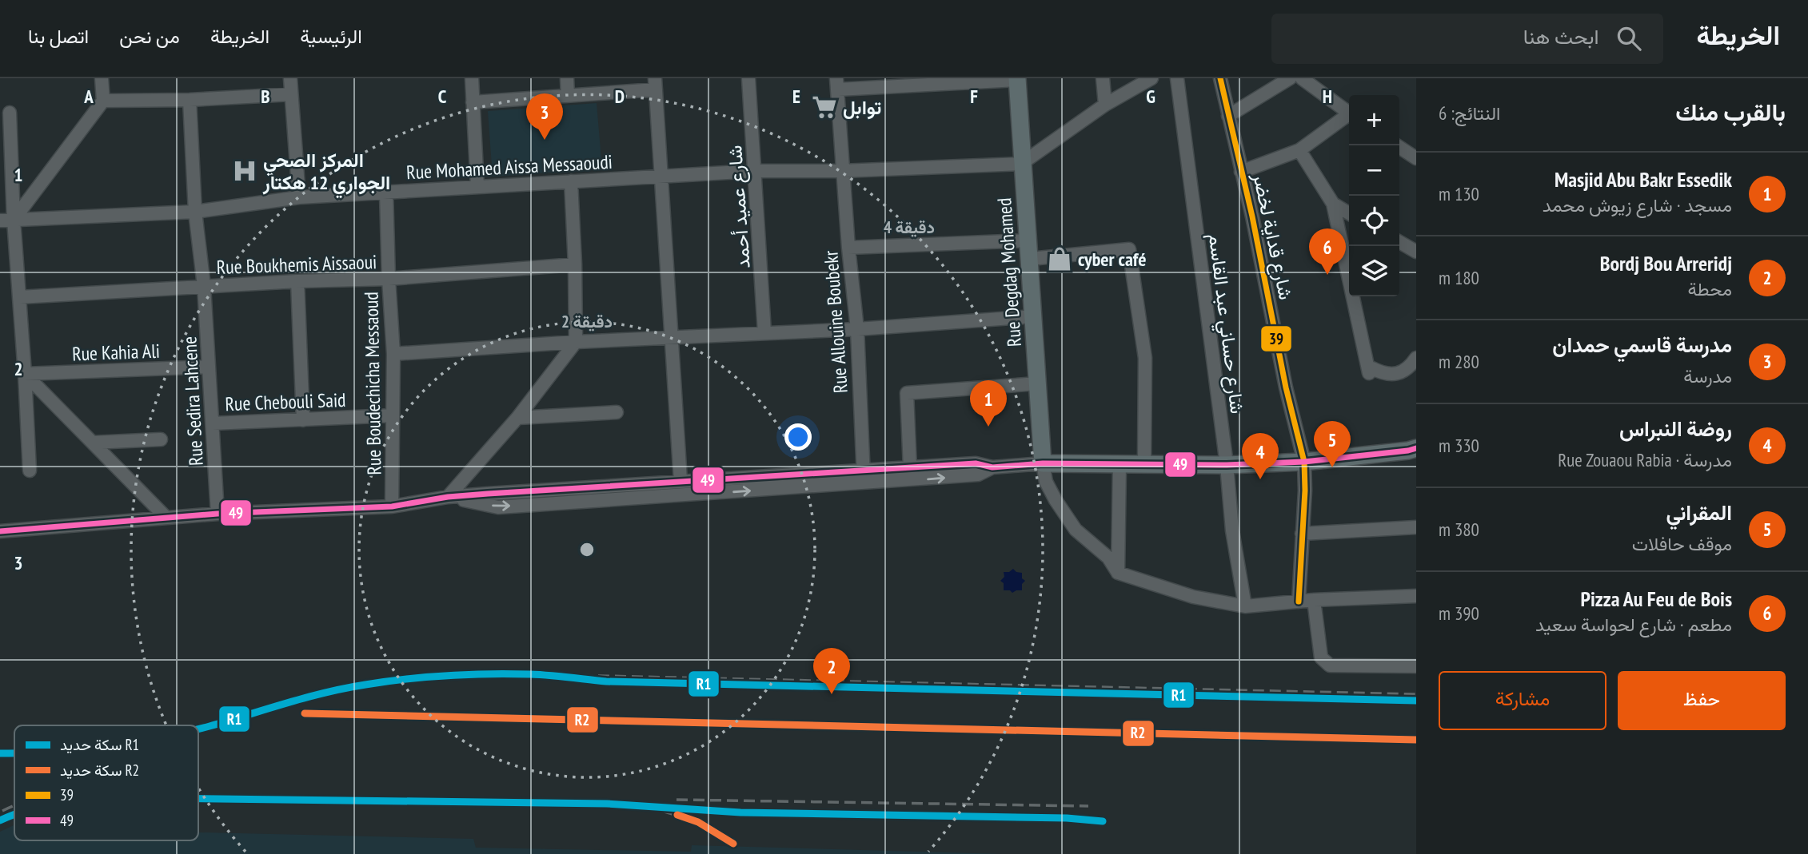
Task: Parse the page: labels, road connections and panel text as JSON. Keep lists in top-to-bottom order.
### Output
{
  "streets": {
    "main road": ["Rue Degdag Mohamed"],
    "street": [
      "Rue Mohamed Aissa Messaoudi",
      "شارع عميد أحمد",
      "شارع قداية لخضر",
      "Rue Boukhemis Aissaoui",
      "Rue Allouine Boubekr",
      "شارع حساني عبد القاسم",
      "Rue Kahia Ali",
      "Rue Boudechicha Messaoud",
      "Rue Sedira Lahcene",
      "Rue Chebouli Said"
    ]
  },
  "crossings": [
    ["Rue Mohamed Aissa Messaoudi", "شارع عميد أحمد"],
    ["Rue Mohamed Aissa Messaoudi", "Rue Degdag Mohamed"],
    ["Rue Mohamed Aissa Messaoudi", "Rue Allouine Boubekr"],
    ["Rue Mohamed Aissa Messaoudi", "Rue Boudechicha Messaoud"],
    ["Rue Mohamed Aissa Messaoudi", "Rue Sedira Lahcene"],
    ["Rue Boukhemis Aissaoui", "Rue Boudechicha Messaoud"],
    ["Rue Boukhemis Aissaoui", "Rue Sedira Lahcene"],
    ["Rue Kahia Ali", "Rue Sedira Lahcene"],
    ["Rue Boudechicha Messaoud", "Rue Chebouli Said"],
    ["Rue Sedira Lahcene", "Rue Chebouli Said"]
  ],
  "places": {
    "supermarket": ["توابل"],
    "hospital": ["المركز الصحي الجواري 12 هكتار"],
    "shop": ["cyber café"]
  },
  "lines": [
    "transit line 39",
    "transit line 49",
    "rail line R1",
    "rail line R2"
  ],
  "legend": [
    "سكة حديد R1",
    "سكة حديد R2",
    "39",
    "49"
  ],
  "page": {
    "header": "الخريطة",
    "search": "ابحث هنا",
    "nav": [
      "الرئيسية",
      "الخريطة",
      "من نحن",
      "اتصل بنا"
    ],
    "heading": ["بالقرب منك", "النتائج: 6"],
    "pins": [
      "3",
      "6",
      "1",
      "5",
      "4",
      "2"
    ],
    "map_buttons": ["+", "−"],
    "list": [
      {
        "mark": "1",
        "name": "Masjid Abu Bakr Essedik",
        "note": "مسجد · شارع زيوش محمد",
        "value": "130 m"
      },
      {
        "mark": "2",
        "name": "Bordj Bou Arreridj",
        "note": "محطة",
        "value": "180 m"
      },
      {
        "mark": "3",
        "name": "مدرسة قاسمي حمدان",
        "note": "مدرسة",
        "value": "280 m"
      },
      {
        "mark": "4",
        "name": "روضة النبراس",
        "note": "مدرسة · Rue Zouaou Rabia",
        "value": "330 m"
      },
      {
        "mark": "5",
        "name": "المقراني",
        "note": "موقف حافلات",
        "value": "380 m"
      },
      {
        "mark": "6",
        "name": "Pizza Au Feu de Bois",
        "note": "مطعم · شارع لحواسة سعيد",
        "value": "390 m"
      }
    ],
    "buttons": ["حفظ", "مشاركة"]
  },
  "grid": {
    "columns": [
      "A",
      "B",
      "C",
      "D",
      "E",
      "F",
      "G",
      "H"
    ],
    "rows": ["1", "2", "3"]
  },
  "rings": ["4 دقيقة", "2 دقيقة"]
}
